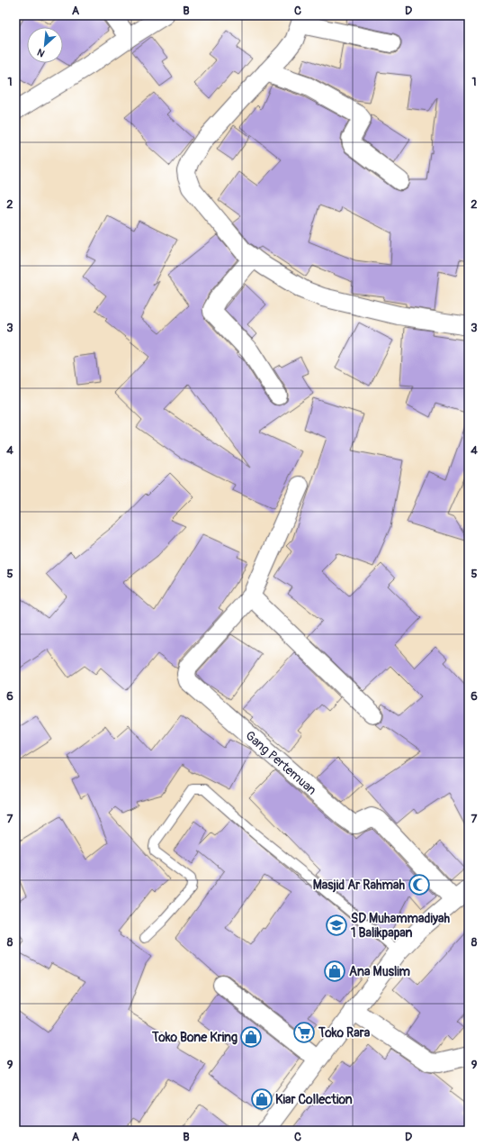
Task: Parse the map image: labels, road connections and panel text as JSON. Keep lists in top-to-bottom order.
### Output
{
  "streets": {
    "street": ["Gang Pertemuan"]
  },
  "places": {
    "mosque": ["Masjid Ar Rahmah"],
    "school or university": ["SD Muhammadiyah 1 Balikpapan"],
    "shop": ["Ana Muslim", "Toko Bone Kring", "Kiar Collection"],
    "supermarket": ["Toko Rara"]
  },
  "north": "bottom left",
  "grid": {
    "columns": [
      "A",
      "B",
      "C",
      "D"
    ],
    "rows": [
      "1",
      "2",
      "3",
      "4",
      "5",
      "6",
      "7",
      "8",
      "9"
    ]
  }
}
